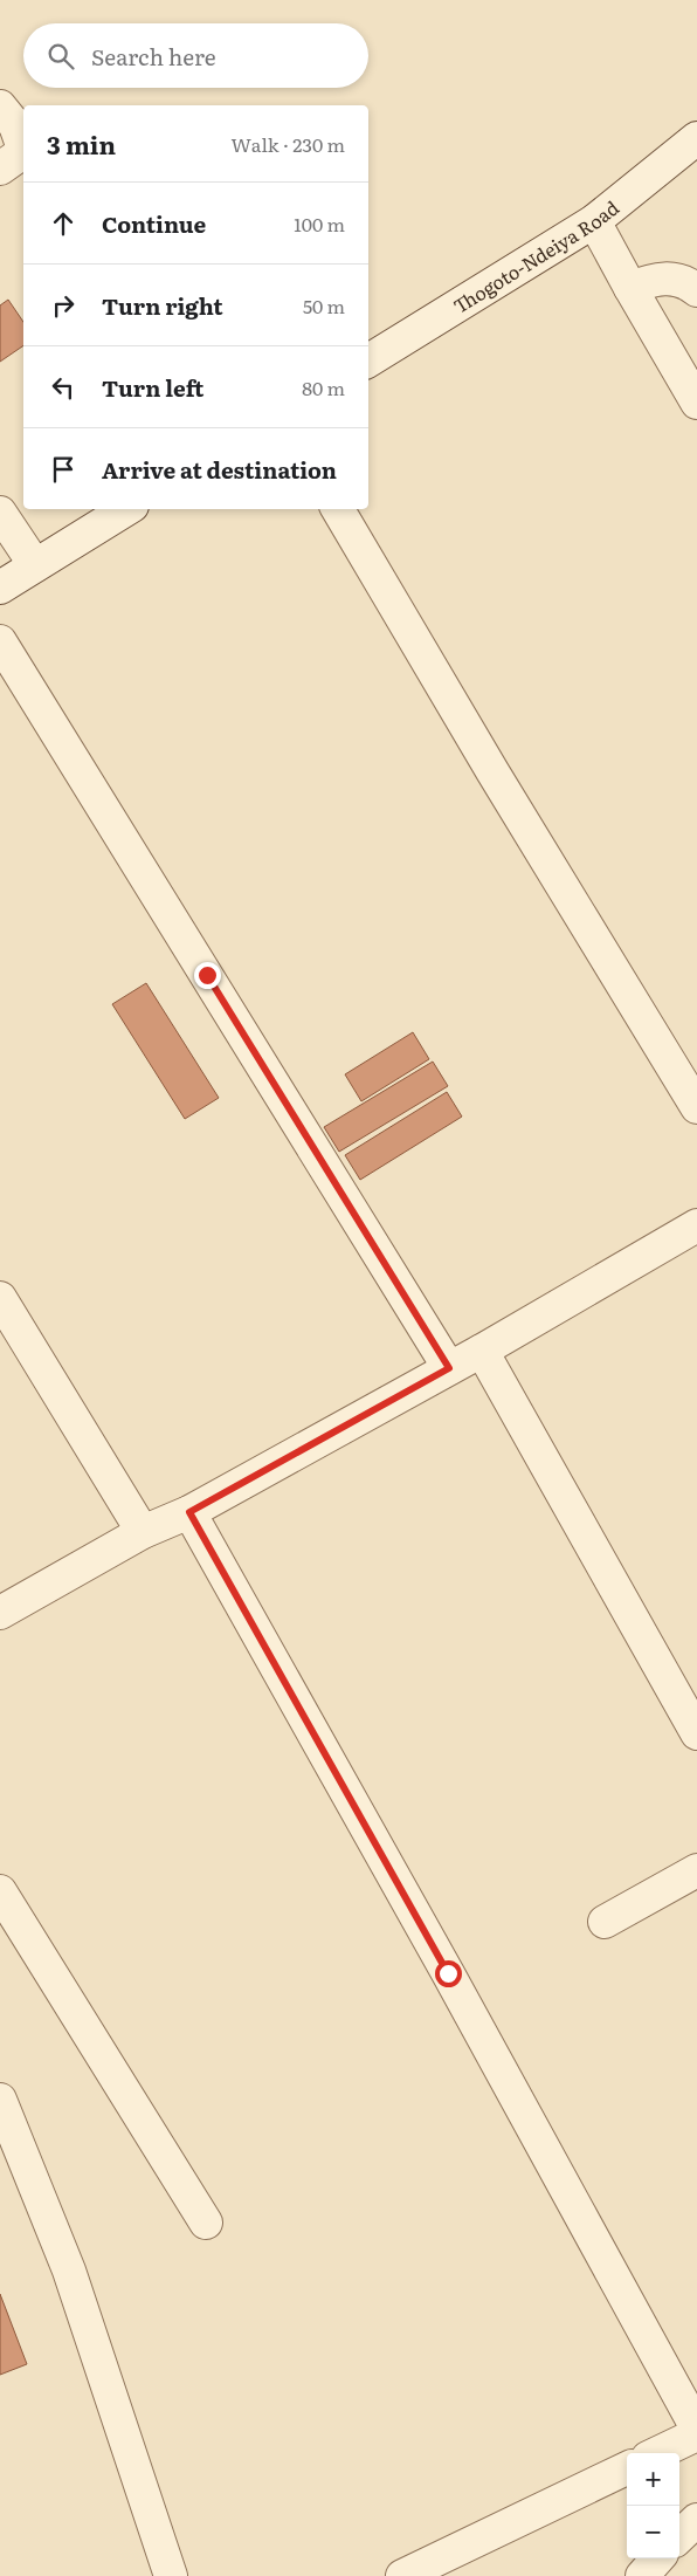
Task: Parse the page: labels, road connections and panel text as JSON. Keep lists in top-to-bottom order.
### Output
{
  "streets": {
    "street": ["Thogoto-Ndeiya Road"]
  },
  "page": {
    "search": "Search here",
    "heading": ["3 min", "Walk · 230 m"],
    "list": [
      ["Continue", "100 m"],
      ["Turn right", "50 m"],
      ["Turn left", "80 m"],
      "Arrive at destination"
    ],
    "map_buttons": ["+", "−"]
  }
}
